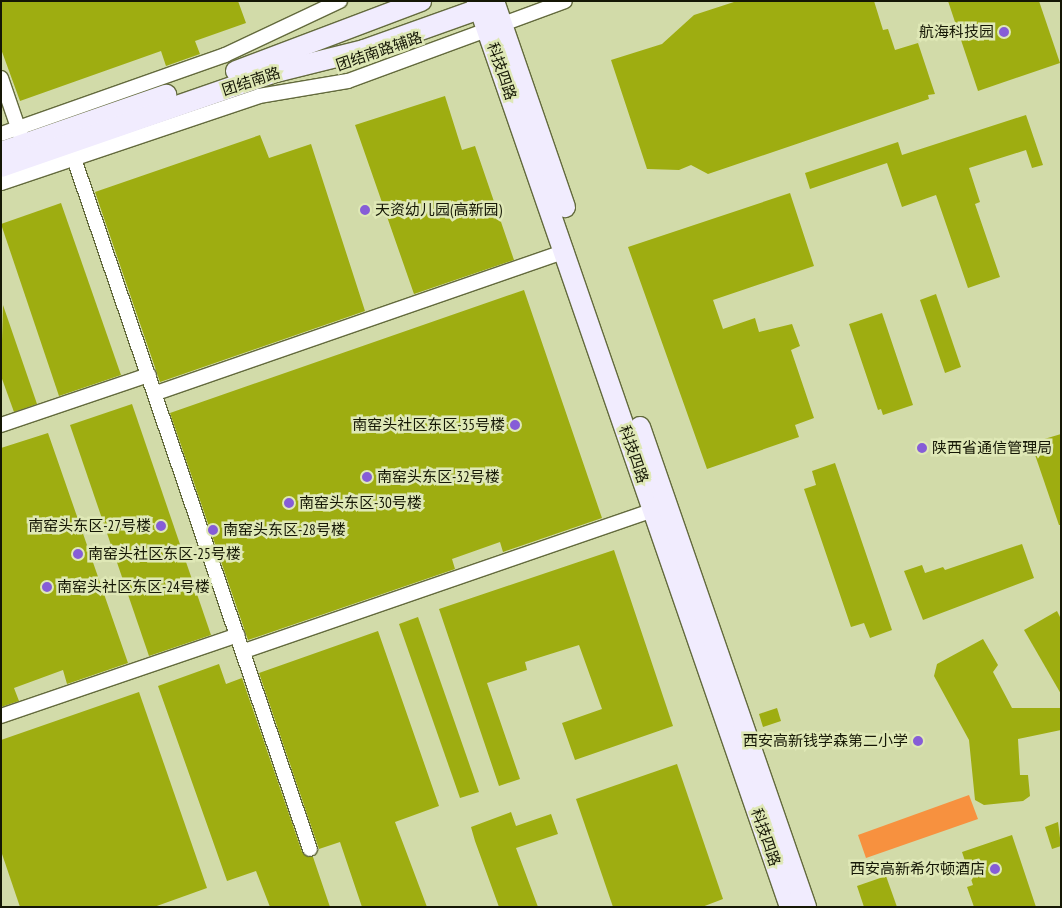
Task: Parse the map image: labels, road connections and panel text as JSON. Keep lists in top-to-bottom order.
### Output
{
  "streets": {
    "street": ["团结南路辅路", "科技四路", "团结南路"]
  },
  "crossings": [
    ["团结南路辅路", "科技四路"],
    ["团结南路辅路", "团结南路"],
    ["科技四路", "团结南路"]
  ],
  "places": [
    "航海科技园",
    "天资幼儿园(高新园)",
    "南窑头社区东区-35号楼",
    "陕西省通信管理局",
    "南窑头东区-32号楼",
    "南窑头东区-30号楼",
    "南窑头东区-27号楼",
    "南窑头东区-28号楼",
    "南窑头社区东区-25号楼",
    "南窑头社区东区-24号楼",
    "西安高新钱学森第二小学",
    "西安高新希尔顿酒店"
  ]
}
